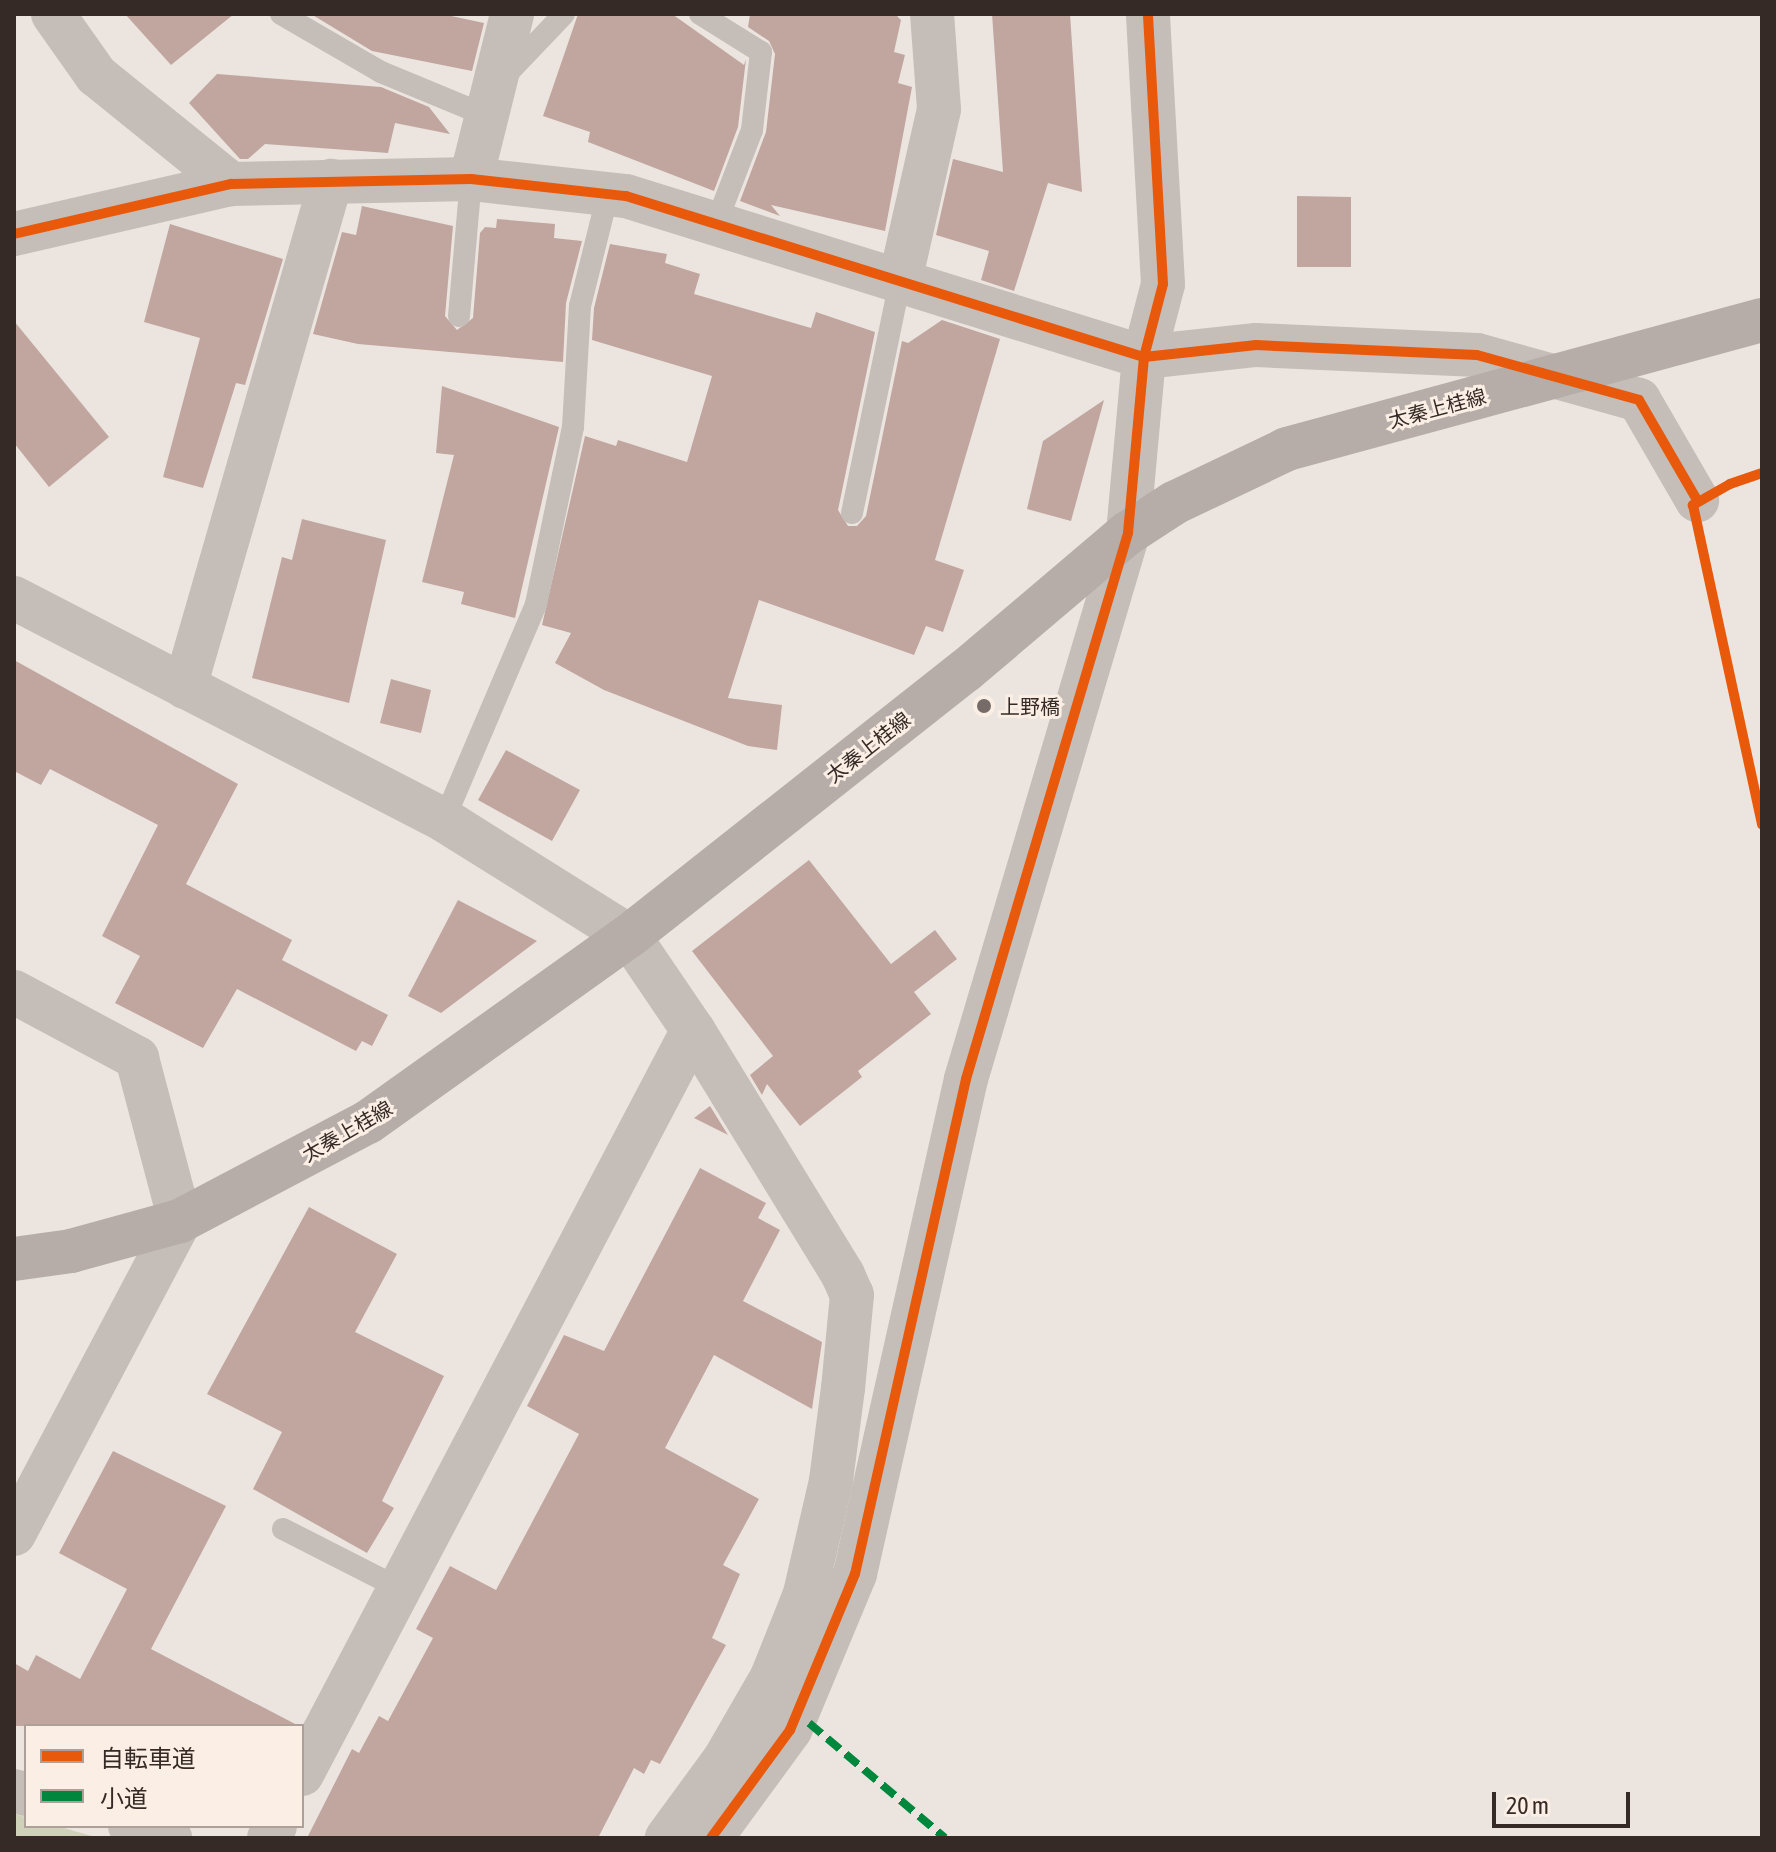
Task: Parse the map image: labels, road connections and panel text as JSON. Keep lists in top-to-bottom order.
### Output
{
  "streets": {
    "main road": ["太秦上桂線"]
  },
  "places": ["上野橋"],
  "legend": ["自転車道", "小道"],
  "scale_bar": "20 m"
}
